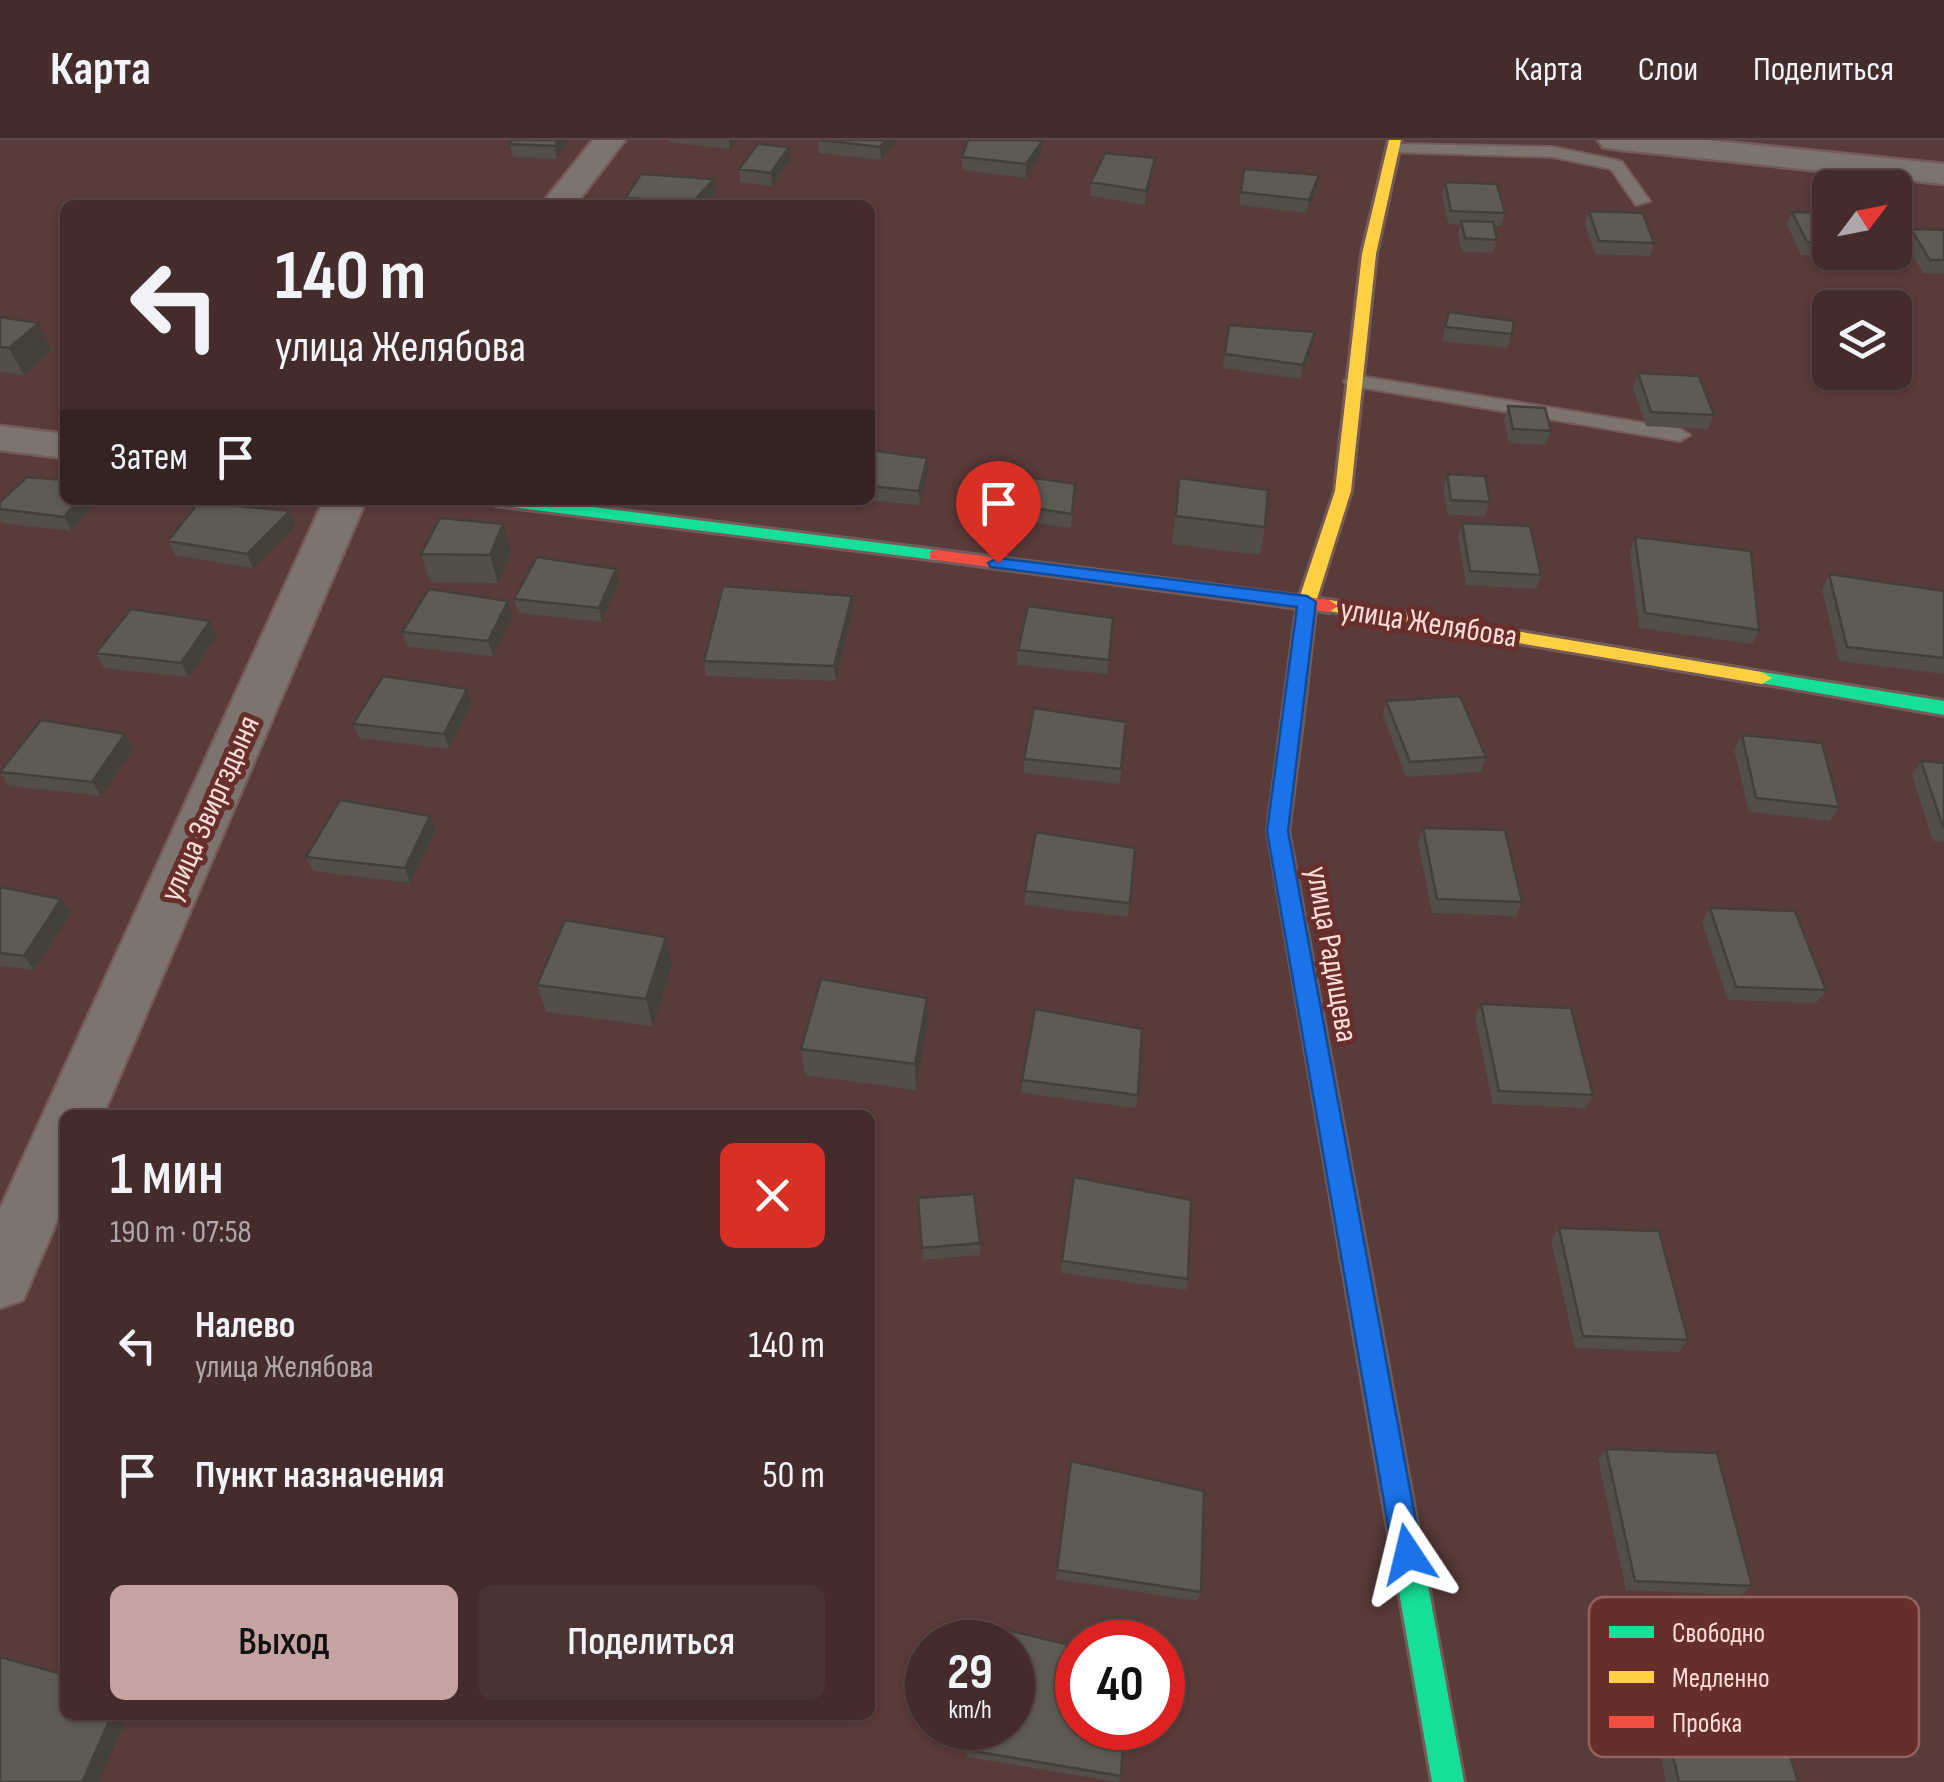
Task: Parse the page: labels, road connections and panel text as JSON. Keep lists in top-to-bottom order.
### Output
{
  "streets": {
    "street": ["улица Желябова", "улица Звиргздыня", "улица Радищева"]
  },
  "crossings": [
    ["улица Желябова", "улица Радищева"]
  ],
  "legend": ["Свободно", "Медленно", "Пробка"],
  "north": "top right",
  "page": {
    "header": "Карта",
    "nav": ["Карта", "Слои", "Поделиться"],
    "turn": ["140 m", "улица Желябова"],
    "then": "Затем",
    "heading": ["1 мин", "190 m · 07:58"],
    "list": [
      {
        "name": "Налево",
        "note": "улица Желябова",
        "value": "140 m"
      },
      {
        "name": "Пункт назначения",
        "value": "50 m"
      }
    ],
    "buttons": ["Выход", "Поделиться"],
    "speed": "29 km/h",
    "limit": "40"
  }
}
